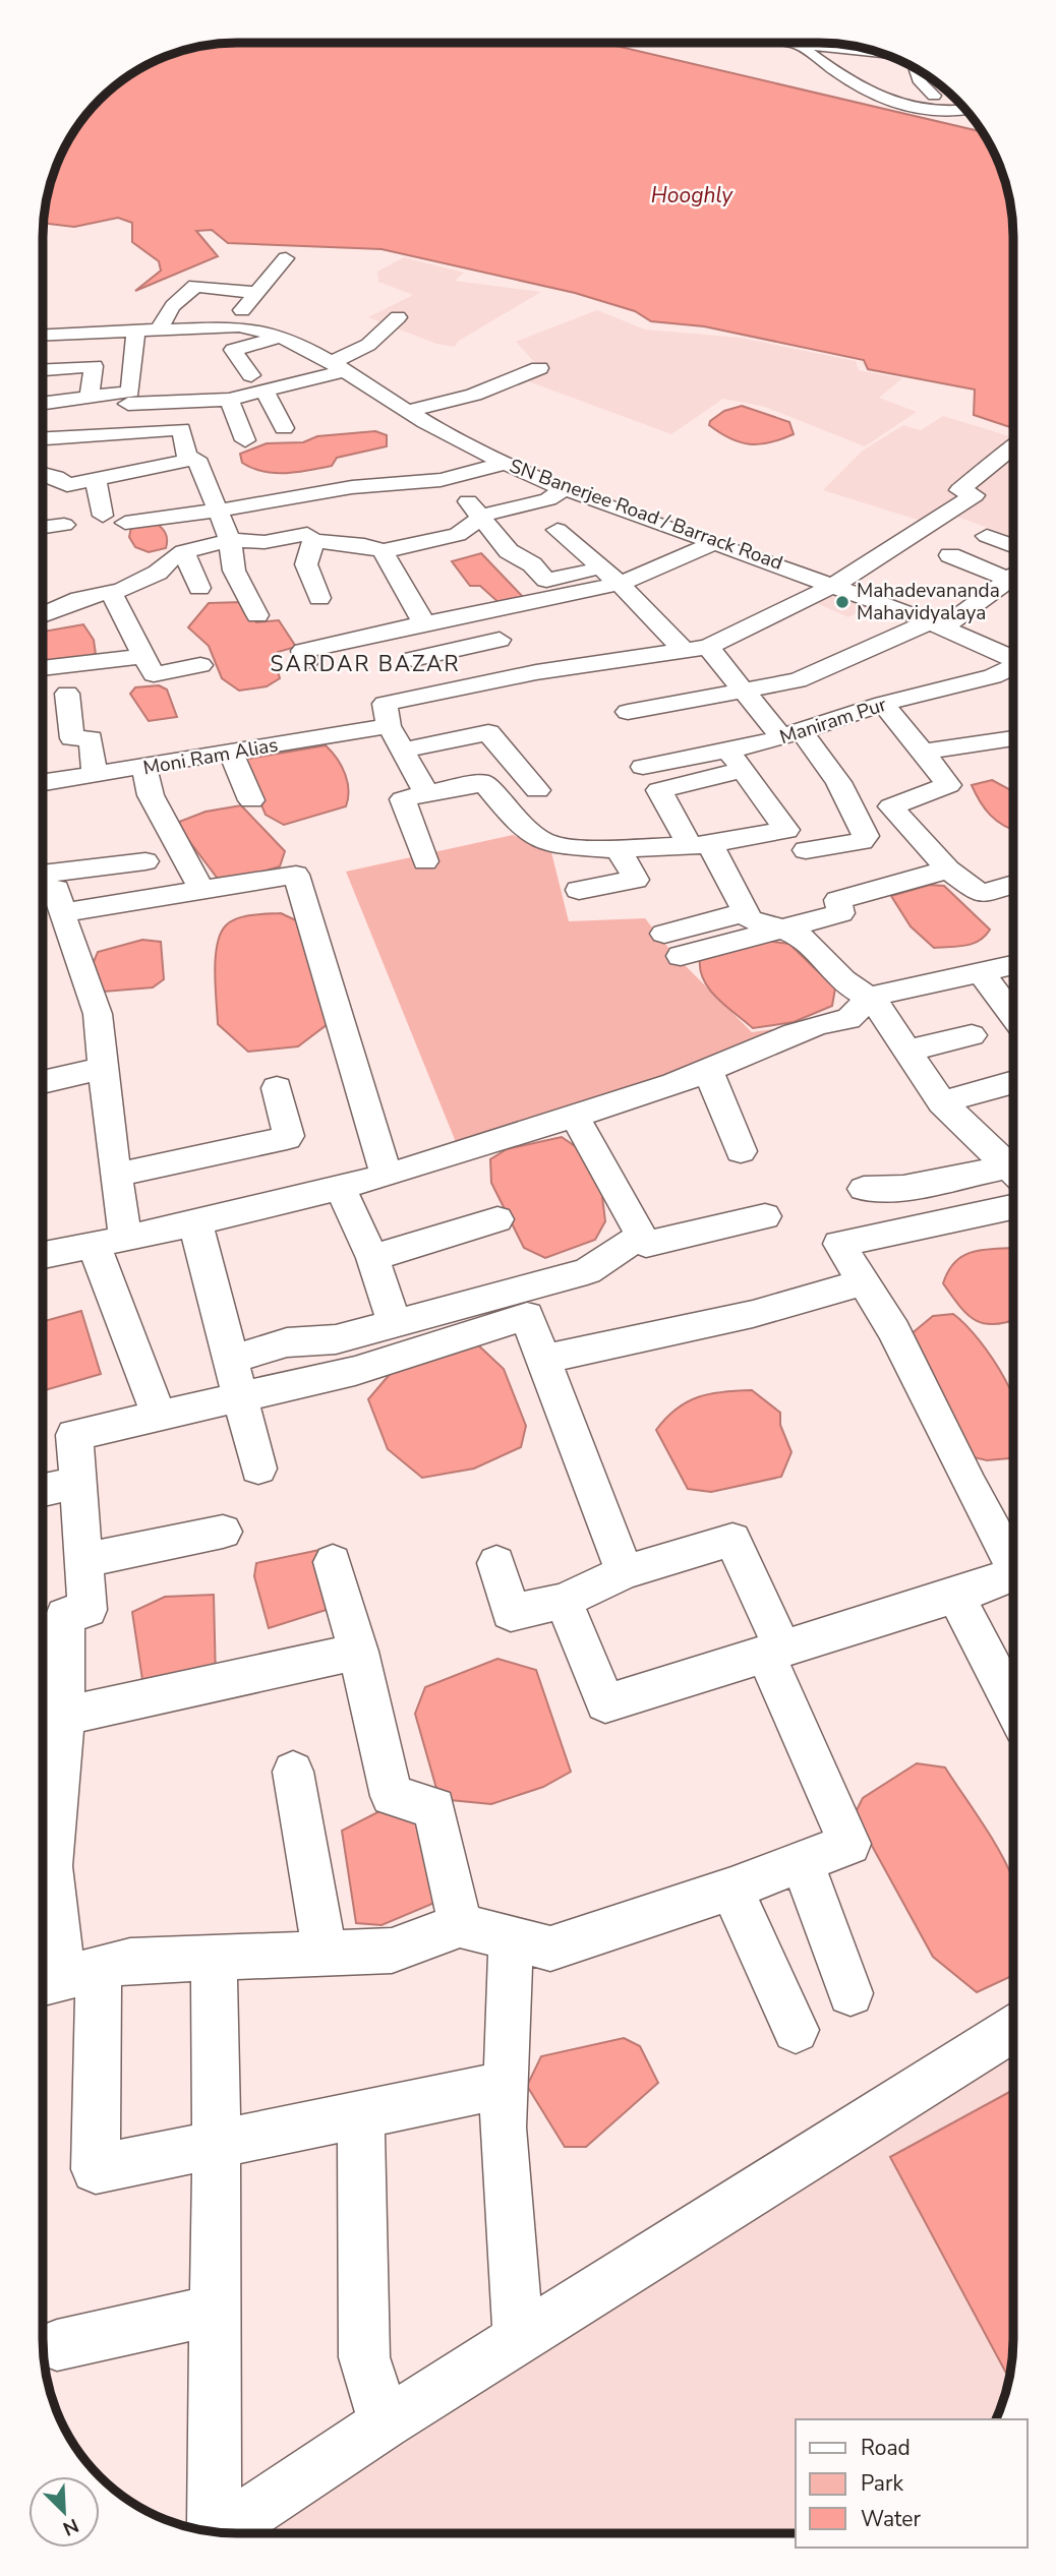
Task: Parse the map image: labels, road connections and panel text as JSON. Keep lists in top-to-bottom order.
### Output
{
  "streets": {
    "street": ["SN Banerjee Road / Barrack Road", "Maniram Pur", "Moni Ram Alias"]
  },
  "districts": ["SARDAR BAZAR"],
  "water": ["Hooghly"],
  "places": ["Mahadevananda Mahavidyalaya"],
  "legend": ["Road", "Park", "Water"],
  "north": "bottom right"
}
